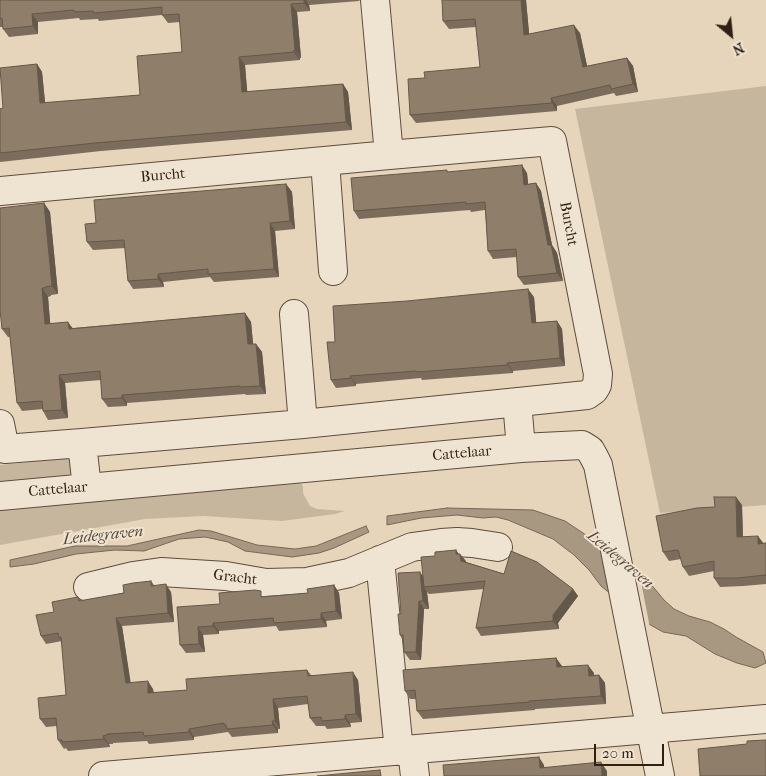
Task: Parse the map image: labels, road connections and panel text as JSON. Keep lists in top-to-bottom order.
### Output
{
  "streets": {
    "street": ["Burcht", "Cattelaar", "Gracht"]
  },
  "water": ["Leidegraven"],
  "scale_bar": "20 m",
  "north": "bottom right"
}
